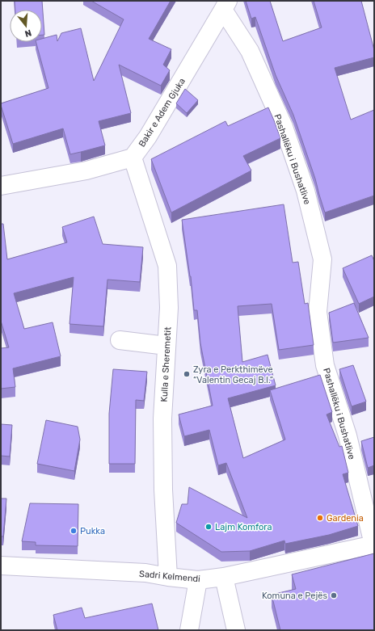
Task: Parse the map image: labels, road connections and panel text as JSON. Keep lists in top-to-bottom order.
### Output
{
  "streets": {
    "street": [
      "Bakir e Adem Gjuka",
      "Pashallëku i Bushatlive",
      "Kulla e Sheremetit",
      "Sadri Kelmendi"
    ]
  },
  "crossings": [
    ["Bakir e Adem Gjuka", "Pashallëku i Bushatlive"],
    ["Bakir e Adem Gjuka", "Kulla e Sheremetit"],
    ["Pashallëku i Bushatlive", "Sadri Kelmendi"],
    ["Kulla e Sheremetit", "Sadri Kelmendi"]
  ],
  "places": [
    "Zyra e Perkthimëve “Valentin Gecaj B.I.”",
    "Gardenia",
    "Lajm Komfora",
    "Pukka",
    "Komuna e Pejës"
  ],
  "north": "bottom"
}
